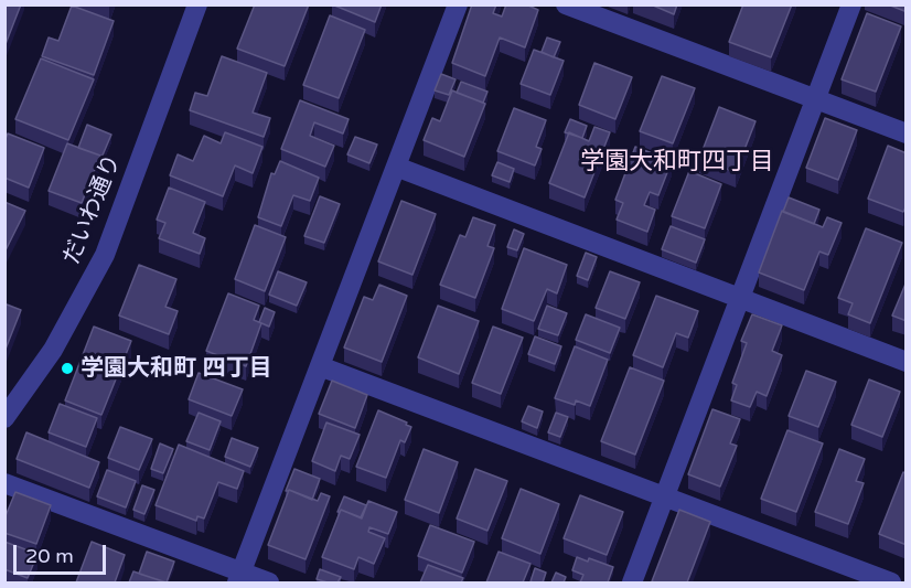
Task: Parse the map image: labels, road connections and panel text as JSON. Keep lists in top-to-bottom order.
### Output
{
  "streets": {
    "street": ["だいわ通り"]
  },
  "districts": ["学園大和町四丁目"],
  "places": ["学園大和町 四丁目"],
  "scale_bar": "20 m"
}
